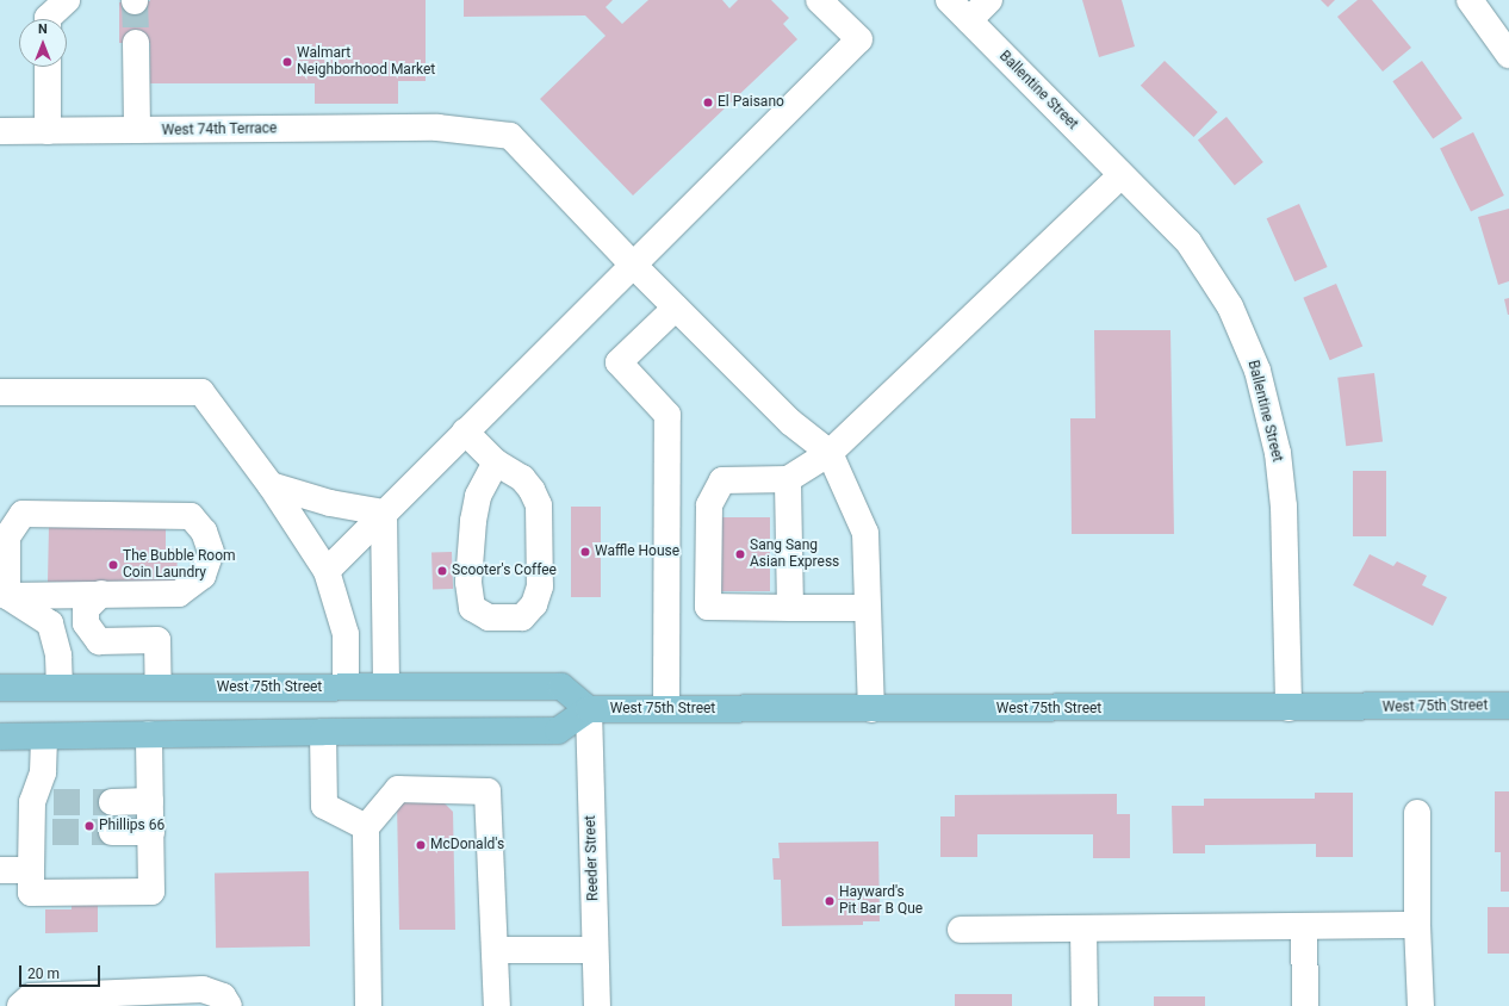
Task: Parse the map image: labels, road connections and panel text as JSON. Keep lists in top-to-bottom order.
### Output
{
  "streets": {
    "main road": ["West 75th Street"],
    "street": ["Ballentine Street", "West 74th Terrace", "Reeder Street"]
  },
  "crossings": [
    ["Ballentine Street", "West 75th Street"],
    ["West 75th Street", "Reeder Street"]
  ],
  "places": [
    "Walmart Neighborhood Market",
    "El Paisano",
    "Waffle House",
    "Sang Sang Asian Express",
    "The Bubble Room Coin Laundry",
    "Scooter's Coffee",
    "Phillips 66",
    "McDonald's",
    "Hayward's Pit Bar B Que"
  ],
  "scale_bar": "20 m",
  "north": "top"
}
